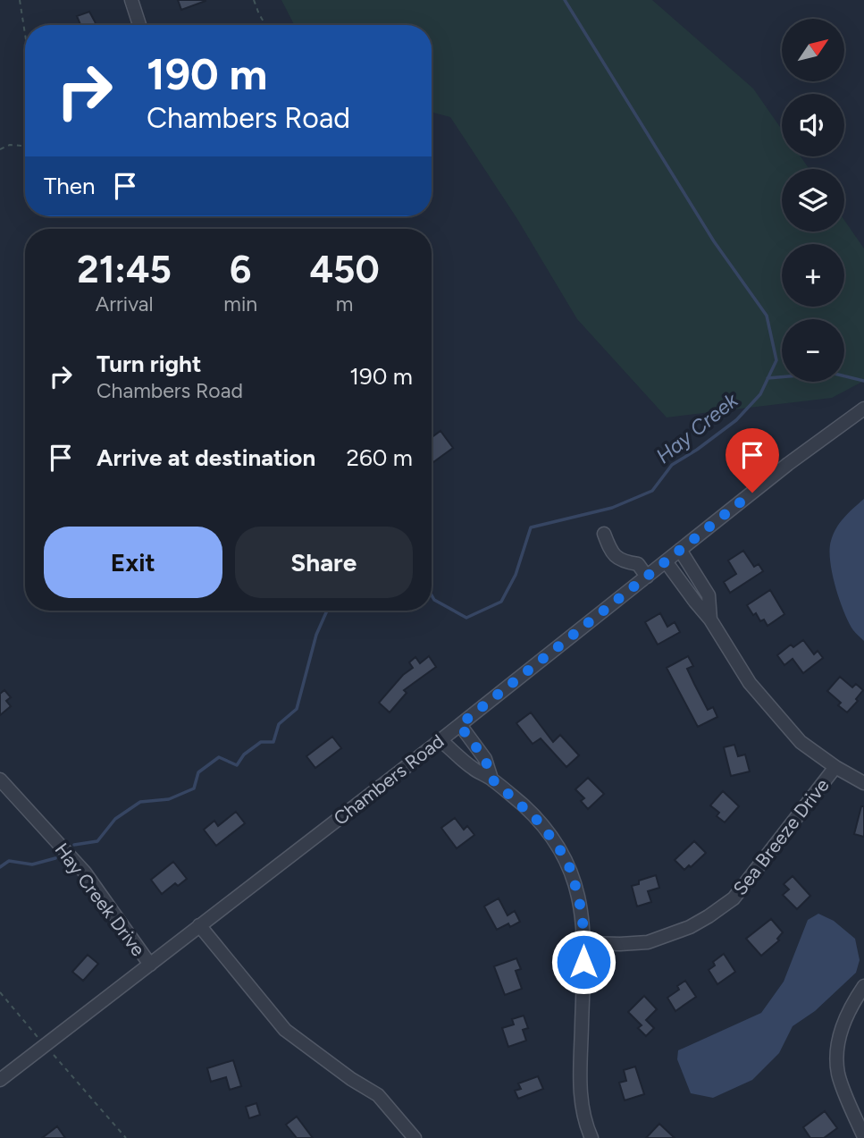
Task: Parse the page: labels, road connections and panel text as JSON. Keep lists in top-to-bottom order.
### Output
{
  "streets": {
    "street": ["Chambers Road", "Sea Breeze Drive", "Hay Creek Drive"]
  },
  "crossings": [
    ["Chambers Road", "Hay Creek Drive"]
  ],
  "water": ["Hay Creek"],
  "north": "top right",
  "page": {
    "map_buttons": ["+", "−"],
    "turn": ["190 m", "Chambers Road"],
    "then": "Then",
    "eta": [
      "21:45",
      "Arrival",
      "6",
      "min",
      "450",
      "m"
    ],
    "list": [
      {
        "name": "Turn right",
        "note": "Chambers Road",
        "value": "190 m"
      },
      {
        "name": "Arrive at destination",
        "value": "260 m"
      }
    ],
    "buttons": ["Exit", "Share"]
  }
}
